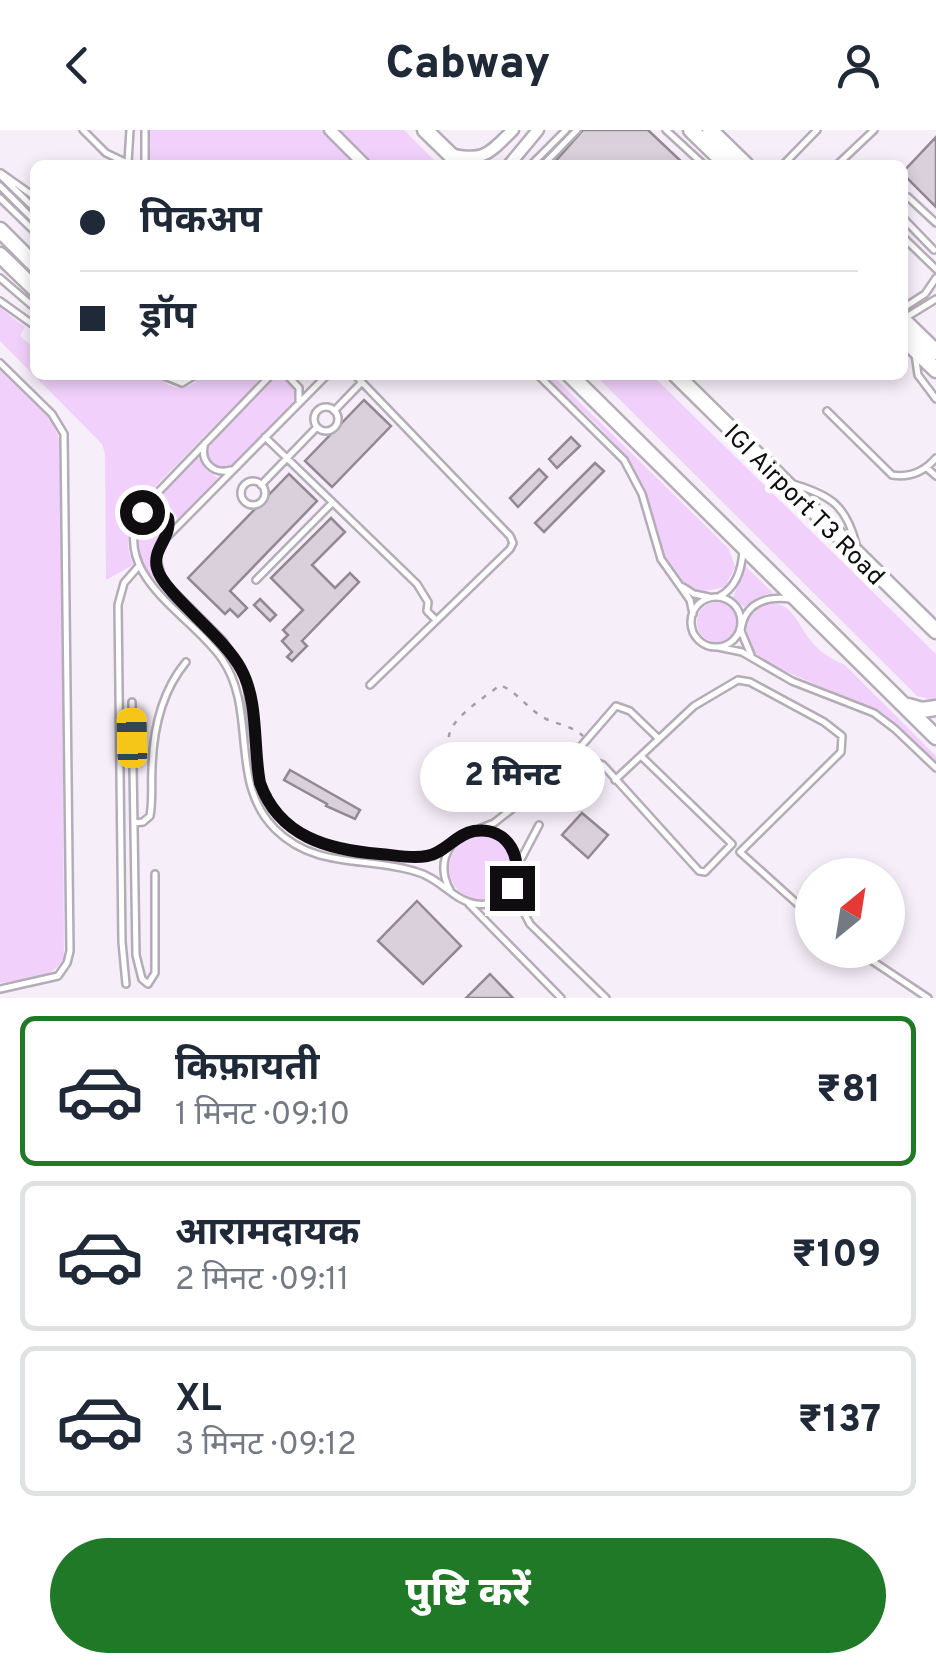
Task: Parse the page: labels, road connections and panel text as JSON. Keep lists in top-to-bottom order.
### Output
{
  "streets": {
    "main road": ["IGI Airport T3 Road"]
  },
  "north": "top right",
  "page": {
    "header": "Cabway",
    "banner": ["पिकअप", "ड्रॉप"],
    "bubble": "2 मिनट",
    "list": [
      {
        "name": "किफ़ायती",
        "note": "1 मिनट · 09:10",
        "value": "₹81"
      },
      {
        "name": "आरामदायक",
        "note": "2 मिनट · 09:11",
        "value": "₹109"
      },
      {
        "name": "XL",
        "note": "3 मिनट · 09:12",
        "value": "₹137"
      }
    ],
    "buttons": "पुष्टि करें"
  }
}
